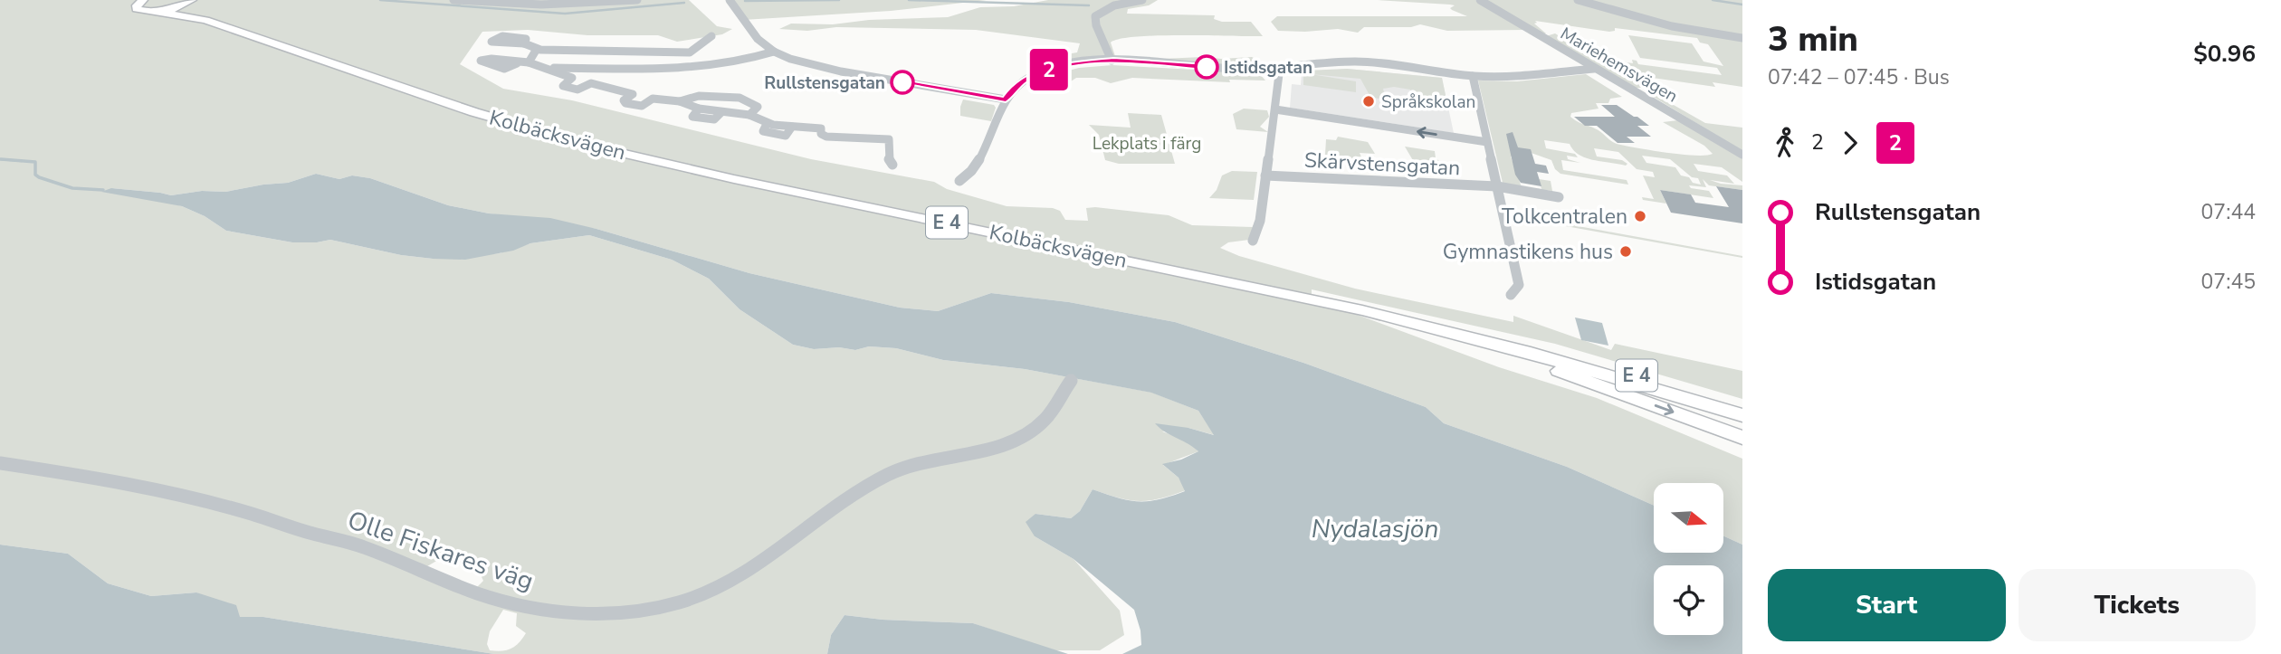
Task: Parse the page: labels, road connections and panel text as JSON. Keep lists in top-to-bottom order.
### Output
{
  "streets": {
    "highway": ["Kolbäcksvägen", "E 4"],
    "street": ["Mariehemsvägen", "Skärvstensgatan", "Olle Fiskares väg"]
  },
  "crossings": [
    ["Kolbäcksvägen", "E 4"]
  ],
  "water": ["Nydalasjön"],
  "parks": ["Lekplats i färg"],
  "places": [
    "Istidsgatan",
    "Rullstensgatan",
    "Språkskolan",
    "Tolkcentralen",
    "Gymnastikens hus"
  ],
  "lines": ["bus line 2"],
  "north": "right",
  "page": {
    "on_map": "2",
    "heading": ["3 min", "07:42 – 07:45 · Bus", "$0.96"],
    "legs": ["2", "2"],
    "list": [
      {
        "name": "Rullstensgatan",
        "value": "07:44"
      },
      {
        "name": "Istidsgatan",
        "value": "07:45"
      }
    ],
    "buttons": ["Start", "Tickets"]
  }
}
